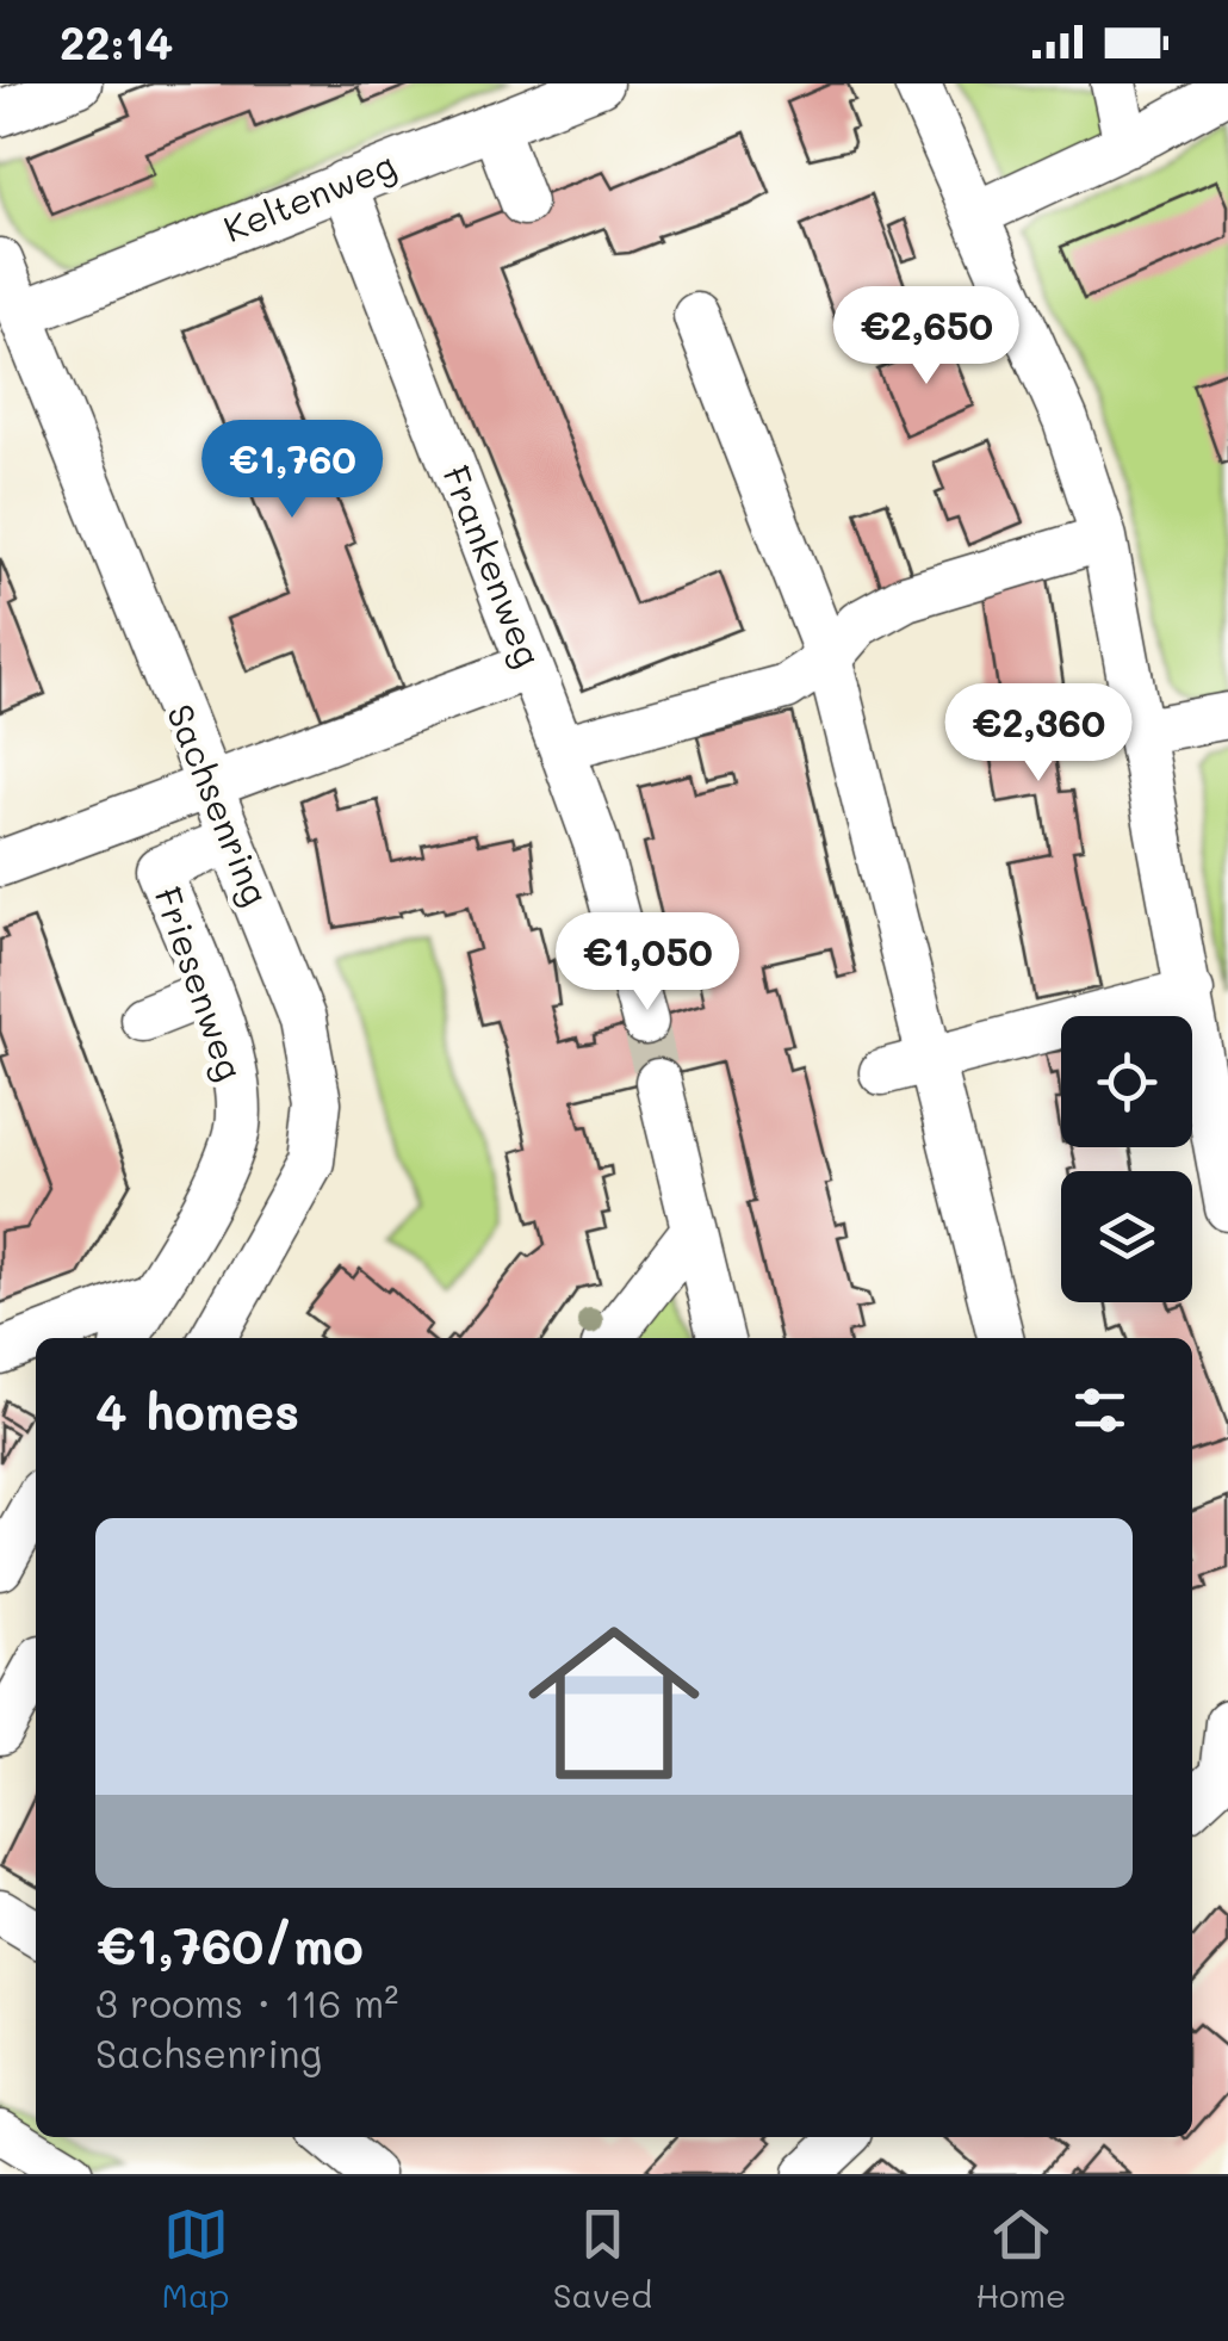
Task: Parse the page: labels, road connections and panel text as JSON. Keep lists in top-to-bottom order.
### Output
{
  "streets": {
    "street": [
      "Keltenweg",
      "Frankenweg",
      "Sachsenring",
      "Friesenweg"
    ]
  },
  "crossings": [
    ["Keltenweg", "Frankenweg"],
    ["Keltenweg", "Sachsenring"],
    ["Sachsenring", "Friesenweg"]
  ],
  "page": {
    "status": "22:14",
    "price": [
      "€2,650",
      "€1,760",
      "€2,360",
      "€1,050"
    ],
    "heading": "4 homes",
    "list": [
      {
        "name": "€1,760/mo",
        "note": "3 rooms · 116 m² · Sachsenring"
      }
    ],
    "tabs": ["Map", "Saved", "Home"]
  }
}
